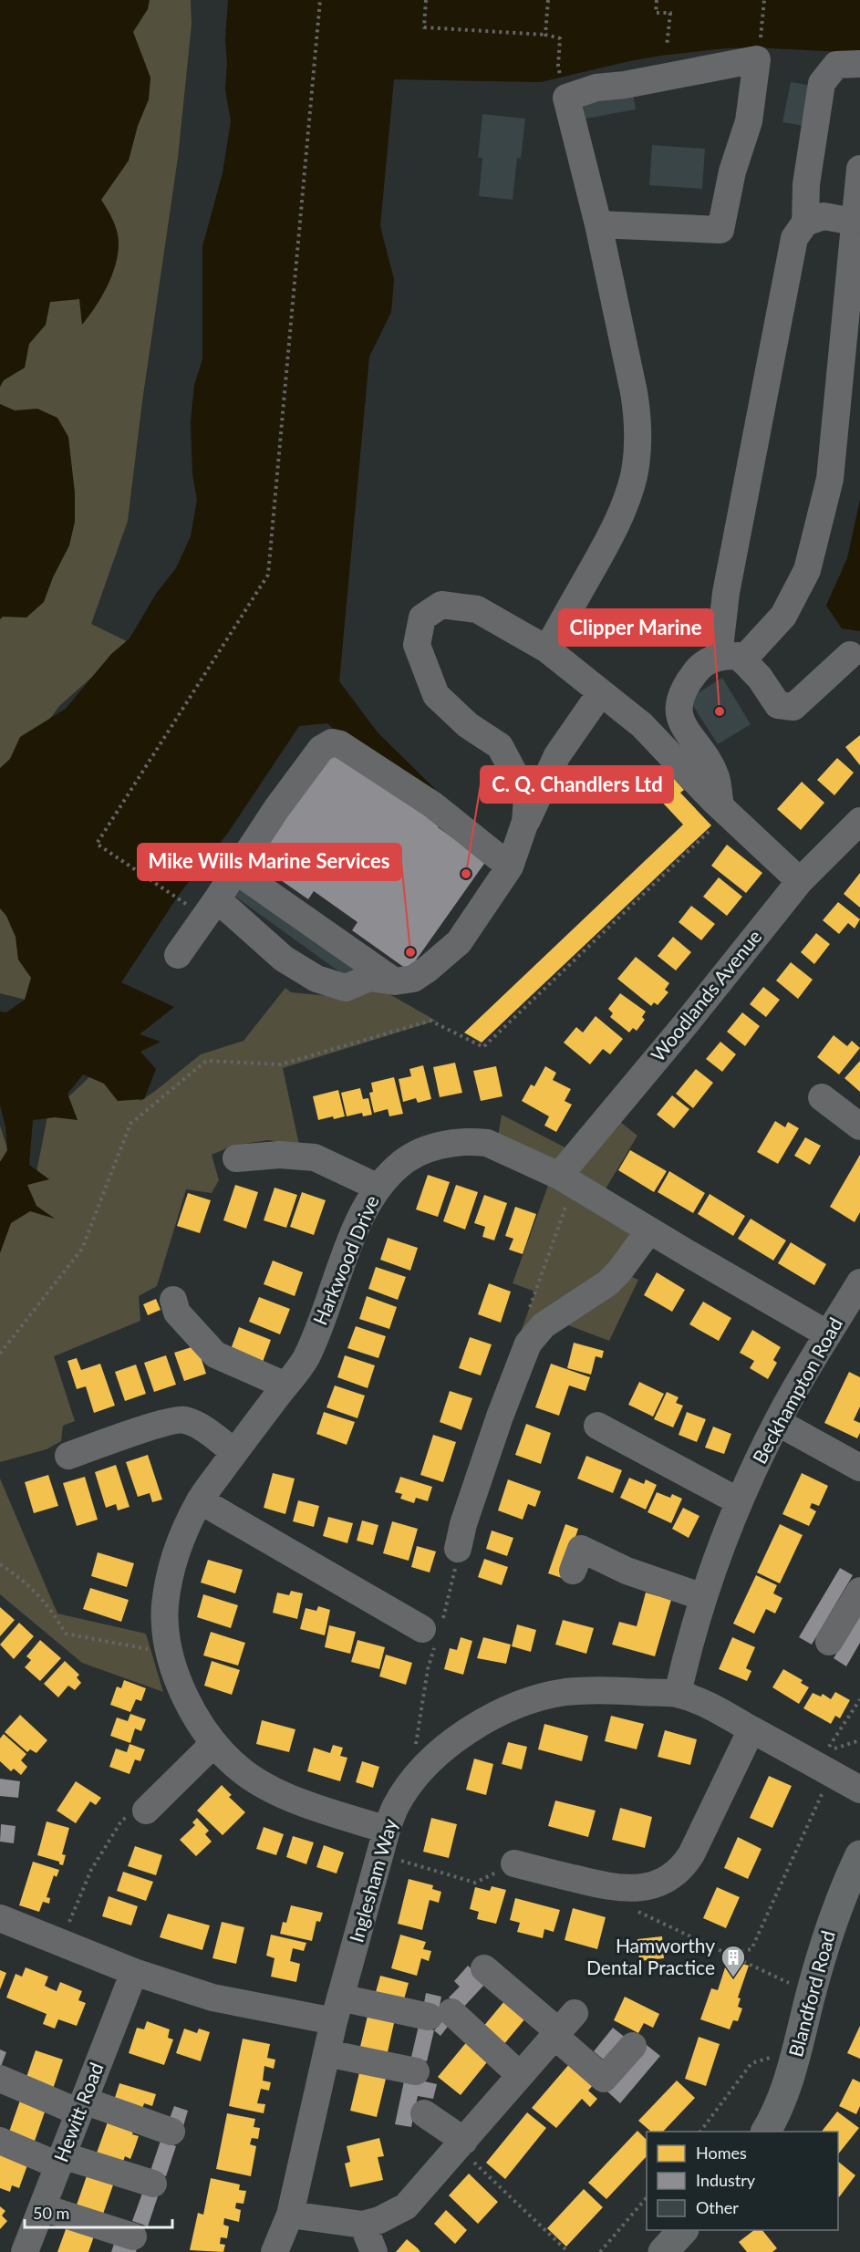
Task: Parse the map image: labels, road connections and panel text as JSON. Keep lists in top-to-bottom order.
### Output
{
  "streets": {
    "main road": ["Blandford Road"],
    "street": [
      "Woodlands Avenue",
      "Harkwood Drive",
      "Beckhampton Road",
      "Inglesham Way",
      "Hewitt Road"
    ]
  },
  "crossings": [
    ["Woodlands Avenue", "Harkwood Drive"],
    ["Harkwood Drive", "Beckhampton Road"],
    ["Harkwood Drive", "Inglesham Way"],
    ["Beckhampton Road", "Inglesham Way"]
  ],
  "places": {
    "other": ["Clipper Marine", "C. Q. Chandlers Ltd", "Mike Wills Marine Services"],
    "building": ["Hamworthy Dental Practice"]
  },
  "legend": ["Homes", "Industry", "Other"],
  "scale_bar": "50 m"
}
